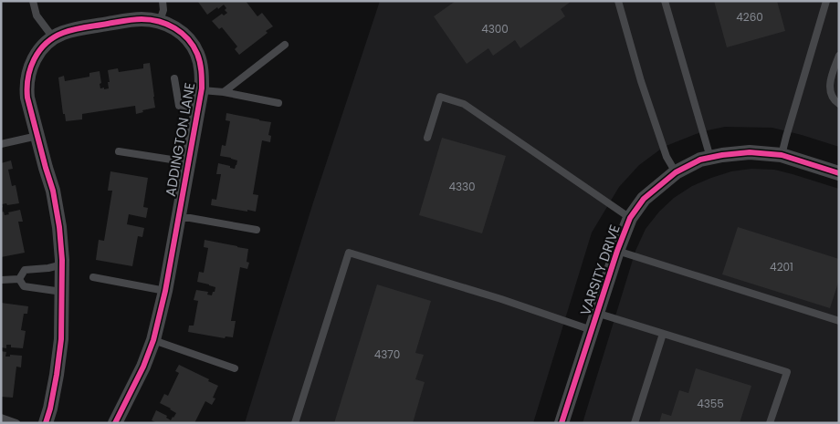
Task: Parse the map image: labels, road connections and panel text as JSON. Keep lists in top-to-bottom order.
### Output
{
  "streets": {
    "street": ["ADDINGTON LANE", "VARSITY DRIVE"]
  },
  "house_numbers": [
    "4260",
    "4300",
    "4330",
    "4201",
    "4370",
    "4355"
  ]
}
